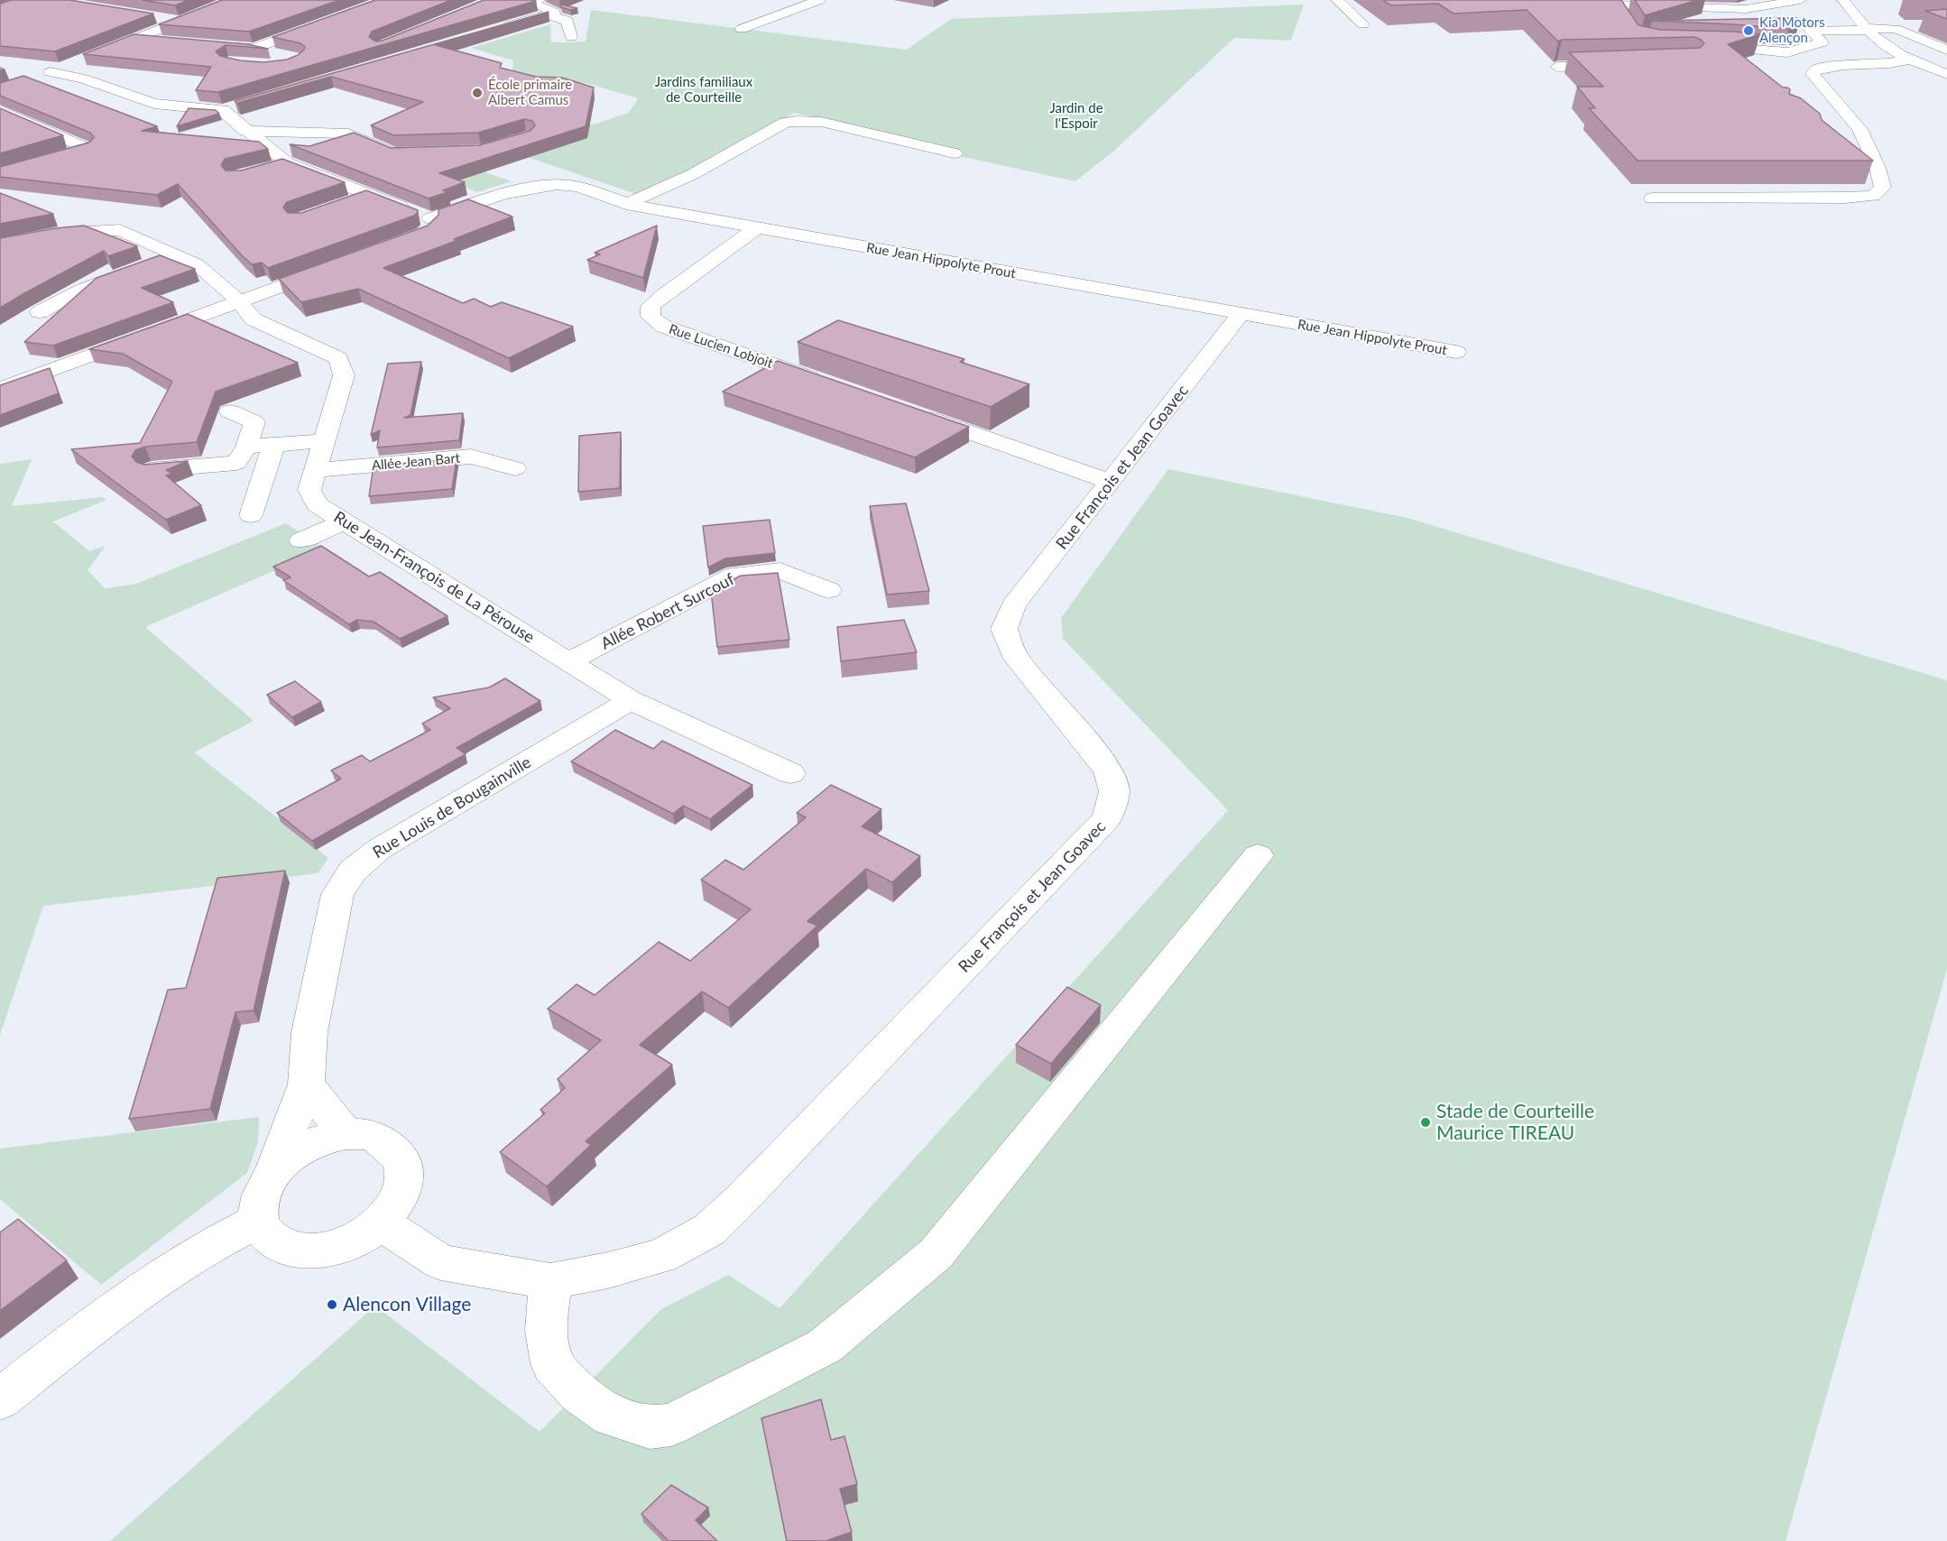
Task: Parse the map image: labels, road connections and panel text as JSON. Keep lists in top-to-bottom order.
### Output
{
  "streets": {
    "street": [
      "Rue Jean Hippolyte Prout",
      "Rue Lucien Lobjoit",
      "Allée Jean Bart",
      "Rue François et Jean Goavec",
      "Rue Jean-François de La Pérouse",
      "Allée Robert Surcouf",
      "Rue Louis de Bougainville"
    ]
  },
  "crossings": [
    ["Rue Jean Hippolyte Prout", "Rue Lucien Lobjoit"],
    ["Rue Jean Hippolyte Prout", "Rue François et Jean Goavec"],
    ["Allée Jean Bart", "Rue Jean-François de La Pérouse"],
    ["Rue Jean-François de La Pérouse", "Allée Robert Surcouf"],
    ["Rue Jean-François de La Pérouse", "Rue Louis de Bougainville"]
  ],
  "parks": ["Jardins familiaux de Courteille", "Jardin de l'Espoir"],
  "places": [
    "Kia Motors Alençon",
    "École primaire Albert Camus",
    "Stade de Courteille Maurice TIREAU",
    "Alencon Village"
  ]
}
